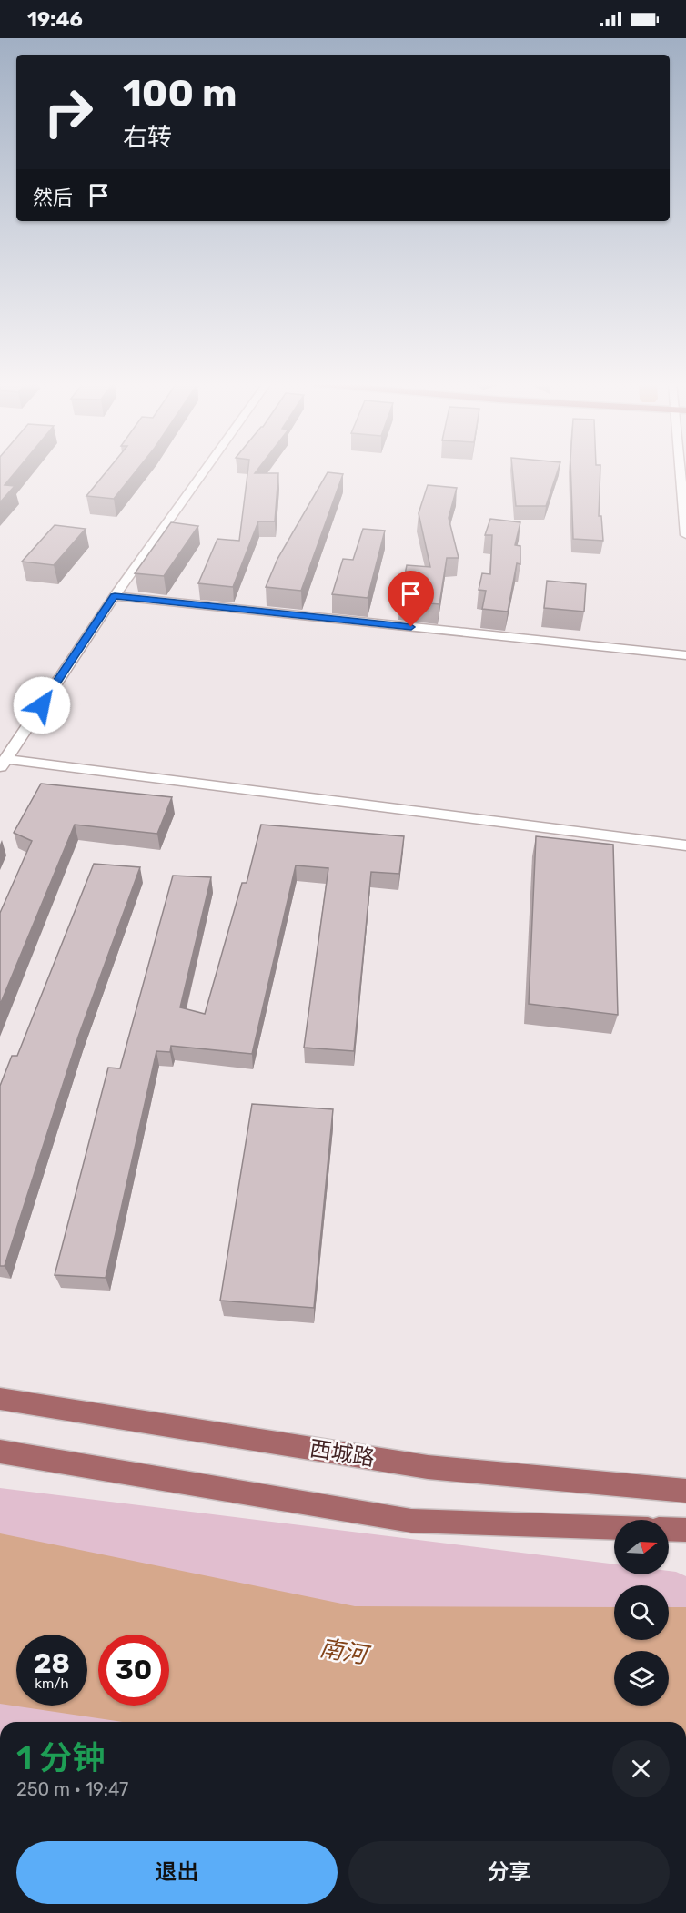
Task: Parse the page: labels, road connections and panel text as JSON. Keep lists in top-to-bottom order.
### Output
{
  "streets": {
    "main road": ["西城路"]
  },
  "water": ["南河"],
  "north": "right",
  "page": {
    "status": "19:46",
    "turn": ["100 m", "右转"],
    "then": "然后",
    "speed": "28 km/h",
    "limit": "30",
    "heading": ["1 分钟", "250 m · 19:47"],
    "buttons": ["退出", "分享"]
  }
}
